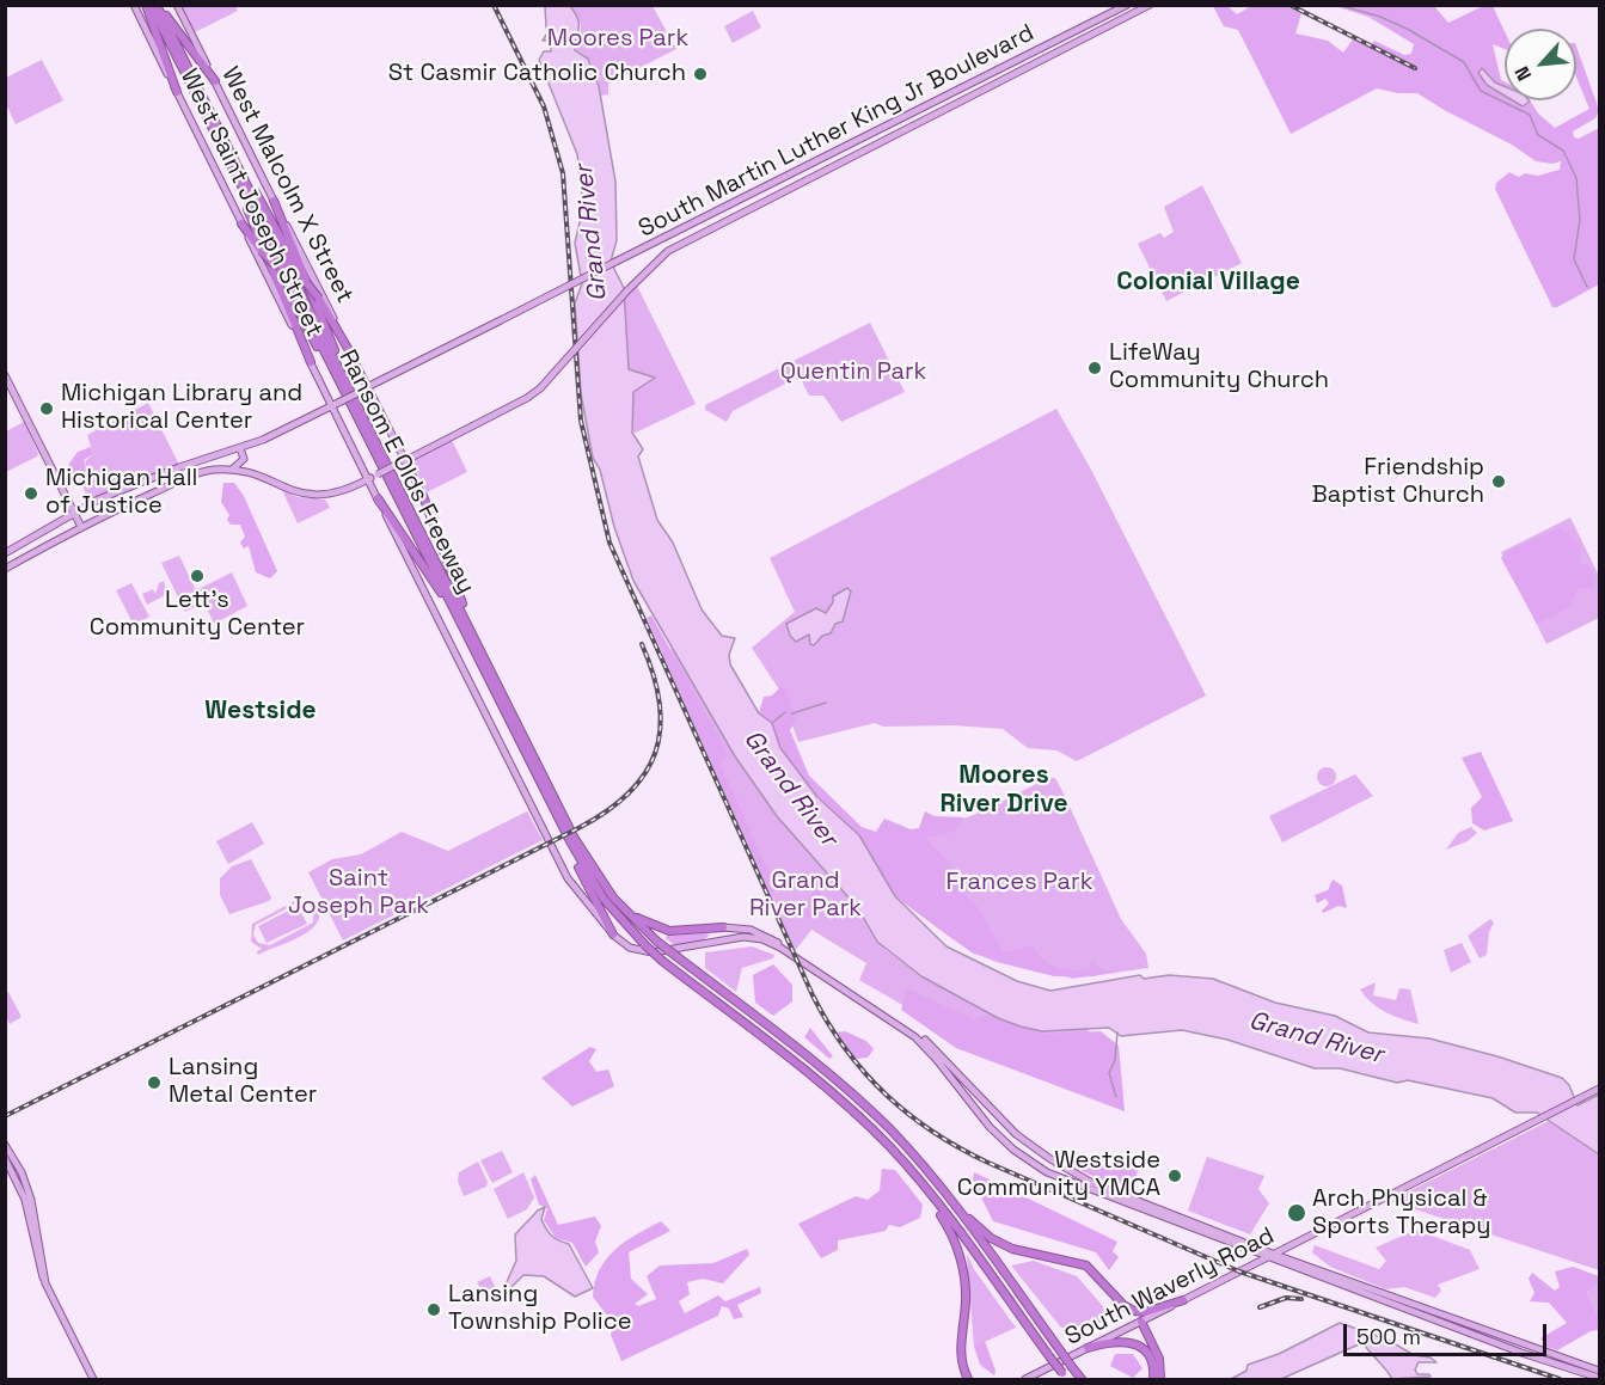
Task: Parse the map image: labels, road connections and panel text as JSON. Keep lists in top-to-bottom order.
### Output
{
  "streets": {
    "highway": ["Ransom E Olds Freeway"],
    "main road": [
      "South Martin Luther King Jr Boulevard",
      "West Malcolm X Street",
      "West Saint Joseph Street",
      "South Waverly Road"
    ]
  },
  "crossings": [
    ["South Martin Luther King Jr Boulevard", "West Malcolm X Street"],
    ["South Martin Luther King Jr Boulevard", "West Saint Joseph Street"]
  ],
  "districts": ["Colonial Village", "Westside", "Moores River Drive"],
  "water": ["Grand River"],
  "parks": [
    "Moores Park",
    "Quentin Park",
    "Saint Joseph Park",
    "Grand River Park",
    "Frances Park"
  ],
  "places": [
    "St Casmir Catholic Church",
    "LifeWay Community Church",
    "Michigan Library and Historical Center",
    "Friendship Baptist Church",
    "Michigan Hall of Justice",
    "Lett's Community Center",
    "Lansing Metal Center",
    "Westside Community YMCA",
    "Arch Physical & Sports Therapy",
    "Lansing Township Police"
  ],
  "scale_bar": "500 m",
  "north": "bottom left"
}
